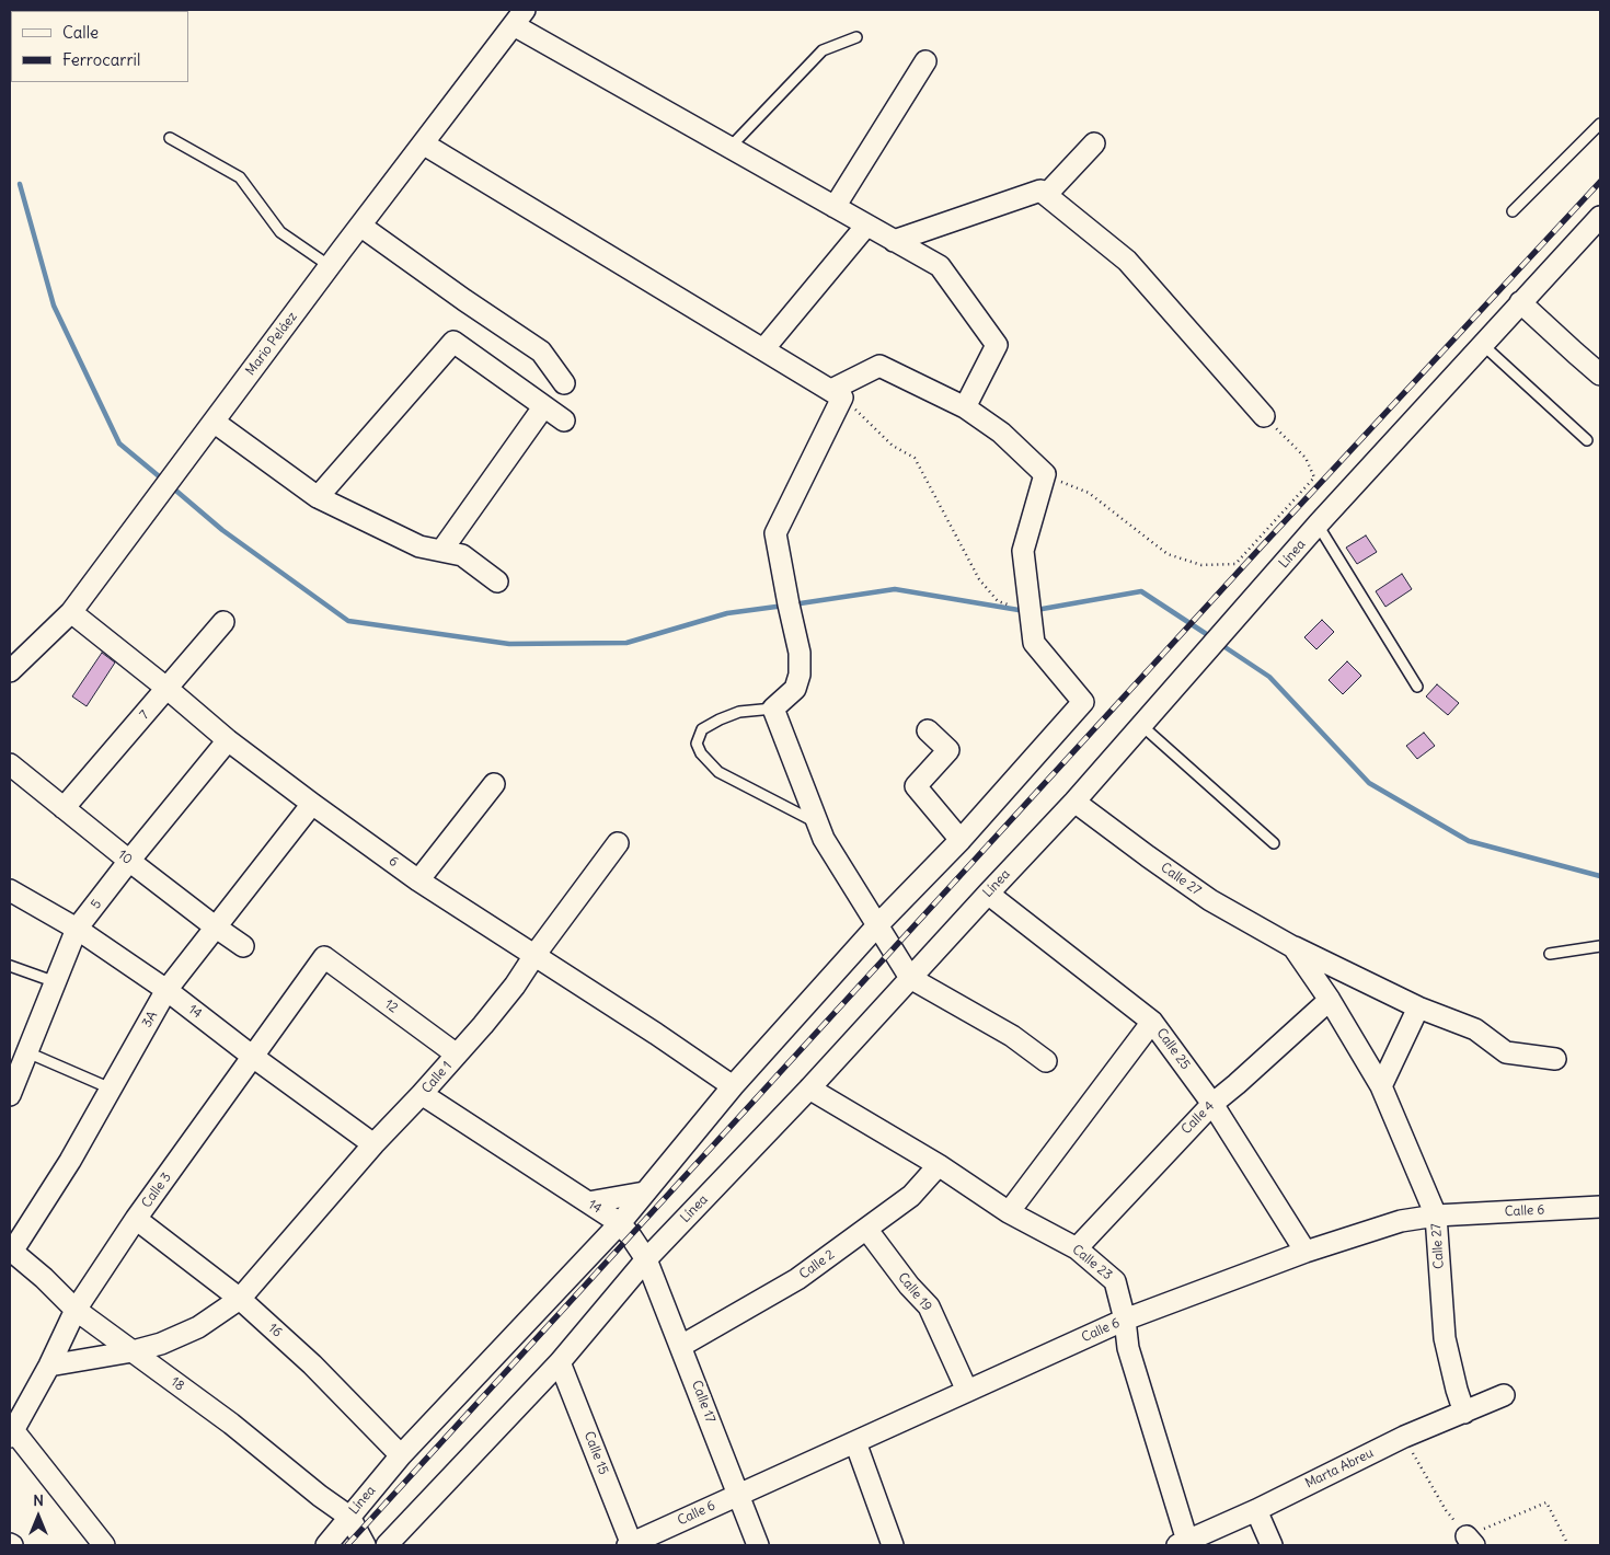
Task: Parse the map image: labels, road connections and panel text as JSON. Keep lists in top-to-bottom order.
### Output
{
  "streets": {
    "street": [
      "Mario Peláez",
      "Línea",
      "7",
      "10",
      "6",
      "Calle 27",
      "5",
      "12",
      "14",
      "3A",
      "Calle 25",
      "Calle 1",
      "Calle 4",
      "Calle 3",
      "Calle 6",
      "Calle 23",
      "Calle 2",
      "Calle 19",
      "16",
      "18",
      "Calle 17",
      "Calle 15",
      "Marta Abreu"
    ]
  },
  "crossings": [
    ["Mario Peláez", "6"],
    ["Línea", "6"],
    ["Línea", "Calle 27"],
    ["Línea", "14"],
    ["Línea", "Calle 25"],
    ["Línea", "Calle 23"],
    ["Línea", "16"],
    ["Línea", "18"],
    ["Línea", "Calle 17"],
    ["Línea", "Calle 15"],
    ["7", "10"],
    ["7", "6"],
    ["10", "5"],
    ["10", "3A"],
    ["6", "5"],
    ["6", "3A"],
    ["6", "Calle 1"],
    ["Calle 27", "Calle 4"],
    ["Calle 27", "Calle 6"],
    ["Calle 27", "Marta Abreu"],
    ["5", "14"],
    ["12", "Calle 1"],
    ["12", "Calle 3"],
    ["14", "3A"],
    ["14", "Calle 1"],
    ["14", "Calle 3"],
    ["14", "Calle 17"],
    ["3A", "18"],
    ["Calle 25", "Calle 4"],
    ["Calle 25", "Calle 6"],
    ["Calle 1", "Calle 3"],
    ["Calle 1", "16"],
    ["Calle 1", "18"],
    ["Calle 4", "Calle 23"],
    ["Calle 3", "16"],
    ["Calle 3", "18"],
    ["Calle 6", "Calle 23"],
    ["Calle 6", "Calle 19"],
    ["Calle 6", "Calle 17"],
    ["Calle 6", "Calle 15"],
    ["Calle 23", "Calle 2"],
    ["Calle 23", "Marta Abreu"],
    ["Calle 2", "Calle 19"],
    ["Calle 2", "Calle 17"]
  ],
  "legend": ["Calle", "Ferrocarril"],
  "north": "top"
}
